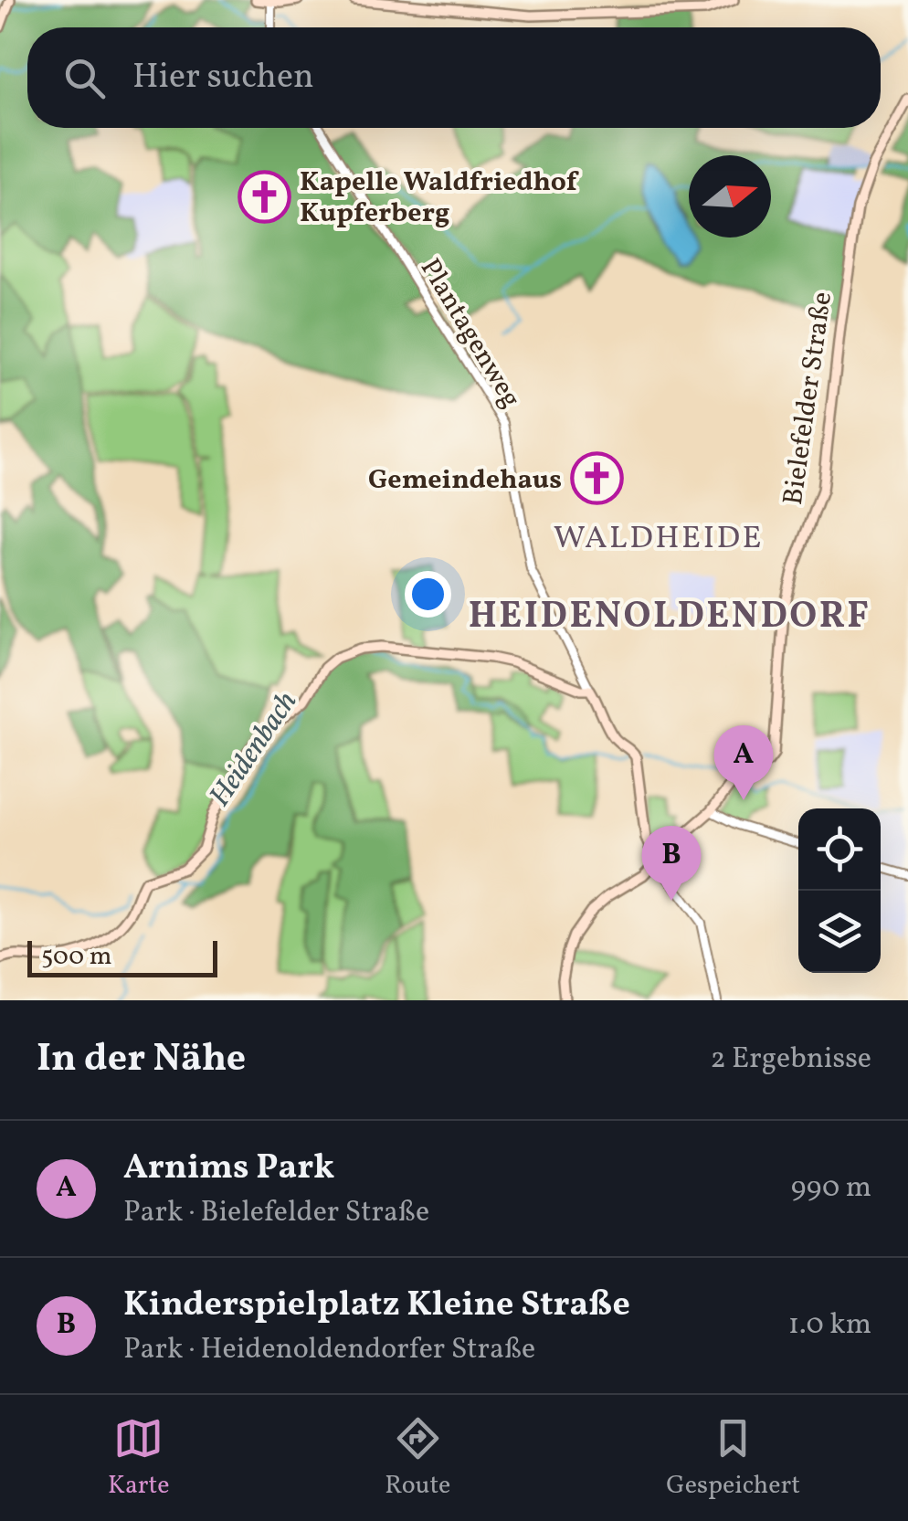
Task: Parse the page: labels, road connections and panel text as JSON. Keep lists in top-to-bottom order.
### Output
{
  "streets": {
    "main road": ["Bielefelder Straße"],
    "street": ["Plantagenweg"]
  },
  "districts": ["WALDHEIDE", "HEIDENOLDENDORF"],
  "water": ["Heidenbach"],
  "places": {
    "church": ["Kapelle Waldfriedhof Kupferberg", "Gemeindehaus"]
  },
  "scale_bar": "500 m",
  "north": "right",
  "page": {
    "search": "Hier suchen",
    "pins": ["A", "B"],
    "scale": "500 m",
    "heading": ["In der Nähe", "2 Ergebnisse"],
    "list": [
      {
        "mark": "A",
        "name": "Arnims Park",
        "note": "Park · Bielefelder Straße",
        "value": "990 m"
      },
      {
        "mark": "B",
        "name": "Kinderspielplatz Kleine Straße",
        "note": "Park · Heidenoldendorfer Straße",
        "value": "1.0 km"
      }
    ],
    "nav": ["Karte", "Route", "Gespeichert"]
  }
}
